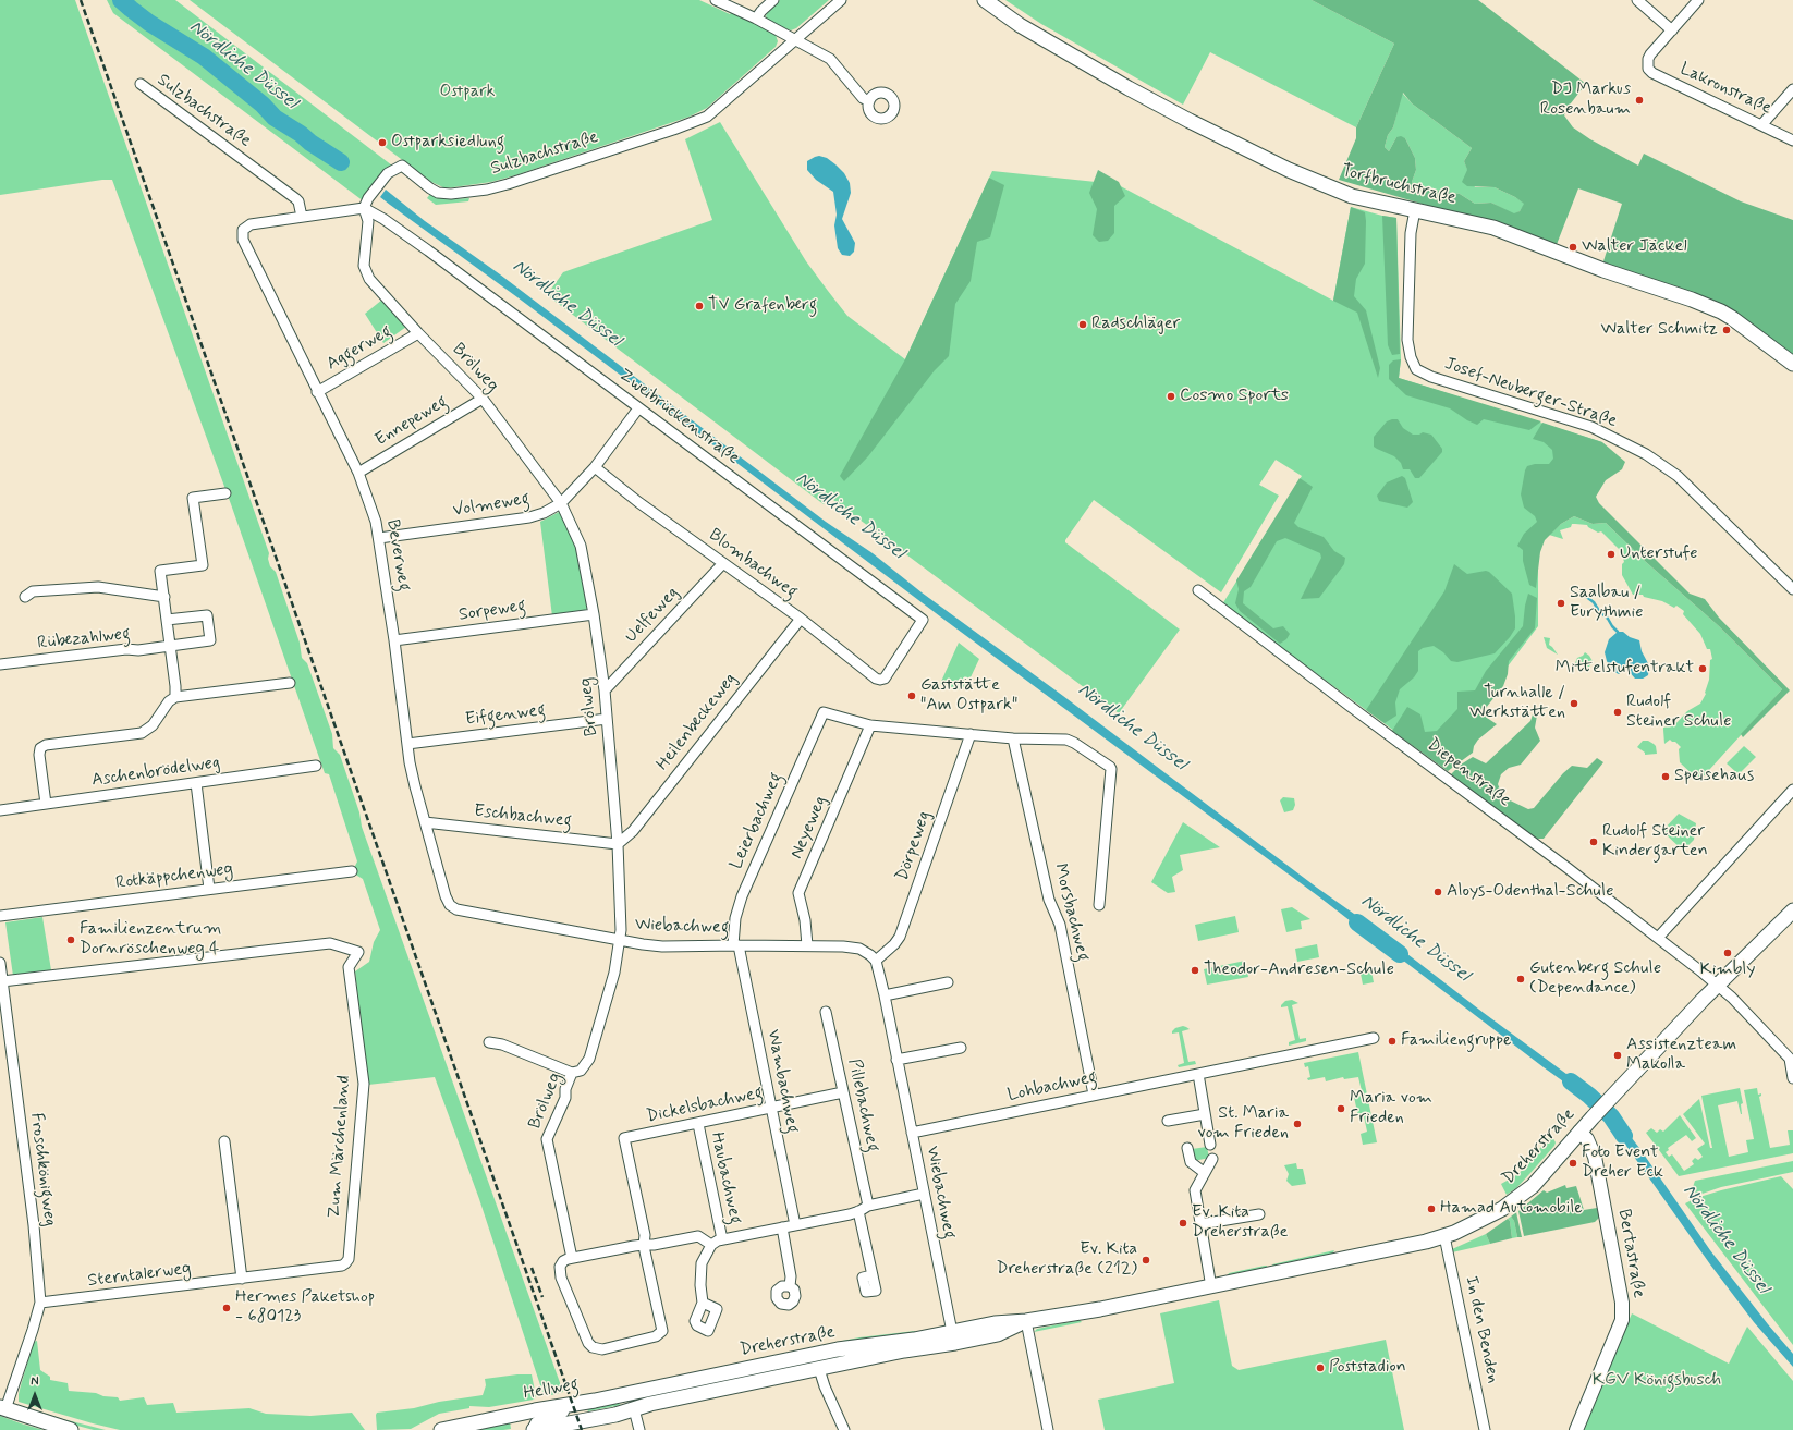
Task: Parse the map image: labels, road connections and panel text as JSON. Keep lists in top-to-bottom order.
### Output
{
  "streets": {
    "main road": ["Torfbruchstraße", "Dreherstraße", "Hellweg"],
    "street": [
      "Lakronstraße",
      "Sulzbachstraße",
      "Aggerweg",
      "Brölweg",
      "Josef-Neuberger-Straße",
      "Zweibrückenstraße",
      "Ennepeweg",
      "Volmeweg",
      "Beverweg",
      "Blombachweg",
      "Sorpeweg",
      "Uelfeweg",
      "Rübezahlweg",
      "Eifgenweg",
      "Heilenbeckeweg",
      "Aschenbrödelweg",
      "Diepenstraße",
      "Eschbachweg",
      "Leierbachweg",
      "Neyeweg",
      "Dörpeweg",
      "Rotkäppchenweg",
      "Morsbachweg",
      "Wiebachweg",
      "Wambachweg",
      "Lohbachweg",
      "Dickelsbachweg",
      "Pillebachweg",
      "Zum Märchenland",
      "Froschkönigweg",
      "Haubachweg",
      "Bertastraße",
      "Sterntalerweg",
      "In den Benden"
    ]
  },
  "crossings": [
    ["Sulzbachstraße", "Brölweg"],
    ["Sulzbachstraße", "Zweibrückenstraße"],
    ["Sulzbachstraße", "Beverweg"],
    ["Torfbruchstraße", "Josef-Neuberger-Straße"],
    ["Aggerweg", "Brölweg"],
    ["Aggerweg", "Beverweg"],
    ["Brölweg", "Zweibrückenstraße"],
    ["Brölweg", "Ennepeweg"],
    ["Brölweg", "Volmeweg"],
    ["Brölweg", "Sorpeweg"],
    ["Brölweg", "Uelfeweg"],
    ["Brölweg", "Eifgenweg"],
    ["Brölweg", "Heilenbeckeweg"],
    ["Brölweg", "Eschbachweg"],
    ["Brölweg", "Wiebachweg"],
    ["Zweibrückenstraße", "Volmeweg"],
    ["Zweibrückenstraße", "Blombachweg"],
    ["Ennepeweg", "Beverweg"],
    ["Volmeweg", "Beverweg"],
    ["Volmeweg", "Blombachweg"],
    ["Beverweg", "Sorpeweg"],
    ["Beverweg", "Eifgenweg"],
    ["Beverweg", "Eschbachweg"],
    ["Beverweg", "Wiebachweg"],
    ["Blombachweg", "Uelfeweg"],
    ["Blombachweg", "Heilenbeckeweg"],
    ["Heilenbeckeweg", "Eschbachweg"],
    ["Diepenstraße", "Dreherstraße"],
    ["Leierbachweg", "Neyeweg"],
    ["Leierbachweg", "Wiebachweg"],
    ["Leierbachweg", "Wambachweg"],
    ["Neyeweg", "Wiebachweg"],
    ["Dörpeweg", "Wiebachweg"],
    ["Morsbachweg", "Lohbachweg"],
    ["Wiebachweg", "Wambachweg"],
    ["Wiebachweg", "Lohbachweg"],
    ["Wiebachweg", "Dreherstraße"],
    ["Wambachweg", "Dickelsbachweg"],
    ["Dickelsbachweg", "Pillebachweg"],
    ["Dickelsbachweg", "Haubachweg"],
    ["Zum Märchenland", "Froschkönigweg"],
    ["Zum Märchenland", "Sterntalerweg"],
    ["Dreherstraße", "Bertastraße"],
    ["Dreherstraße", "In den Benden"],
    ["Dreherstraße", "Hellweg"],
    ["Froschkönigweg", "Sterntalerweg"]
  ],
  "water": ["Nördliche Düssel"],
  "parks": ["Ostpark", "KGV Königsbusch"],
  "places": [
    "DJ Markus Rosenbaum",
    "Ostparksiedlung",
    "Walter Jäckel",
    "TV Grafenberg",
    "Radschläger",
    "Walter Schmitz",
    "Cosmo Sports",
    "Unterstufe",
    "Saalbau / Eurythmie",
    "Mittelstufentrakt",
    "Gaststätte \"Am Ostpark\"",
    "Turnhalle / Werkstätten",
    "Rudolf Steiner Schule",
    "Speisehaus",
    "Rudolf Steiner Kindergarten",
    "Aloys-Odenthal-Schule",
    "Familienzentrum Dornröschenweg 4",
    "Kimbly",
    "Theodor-Andresen-Schule",
    "Gutenberg Schule (Dependance)",
    "Familiengruppe",
    "Assistenzteam Makolla",
    "Maria vom Frieden",
    "St. Maria vom Frieden",
    "Foto Event Dreher Eck",
    "Hamad Automobile",
    "Ev. Kita Dreherstraße",
    "Ev. Kita Dreherstraße (212)",
    "Hermes Paketshop - 680123",
    "Poststadion"
  ],
  "north": "top"
}
